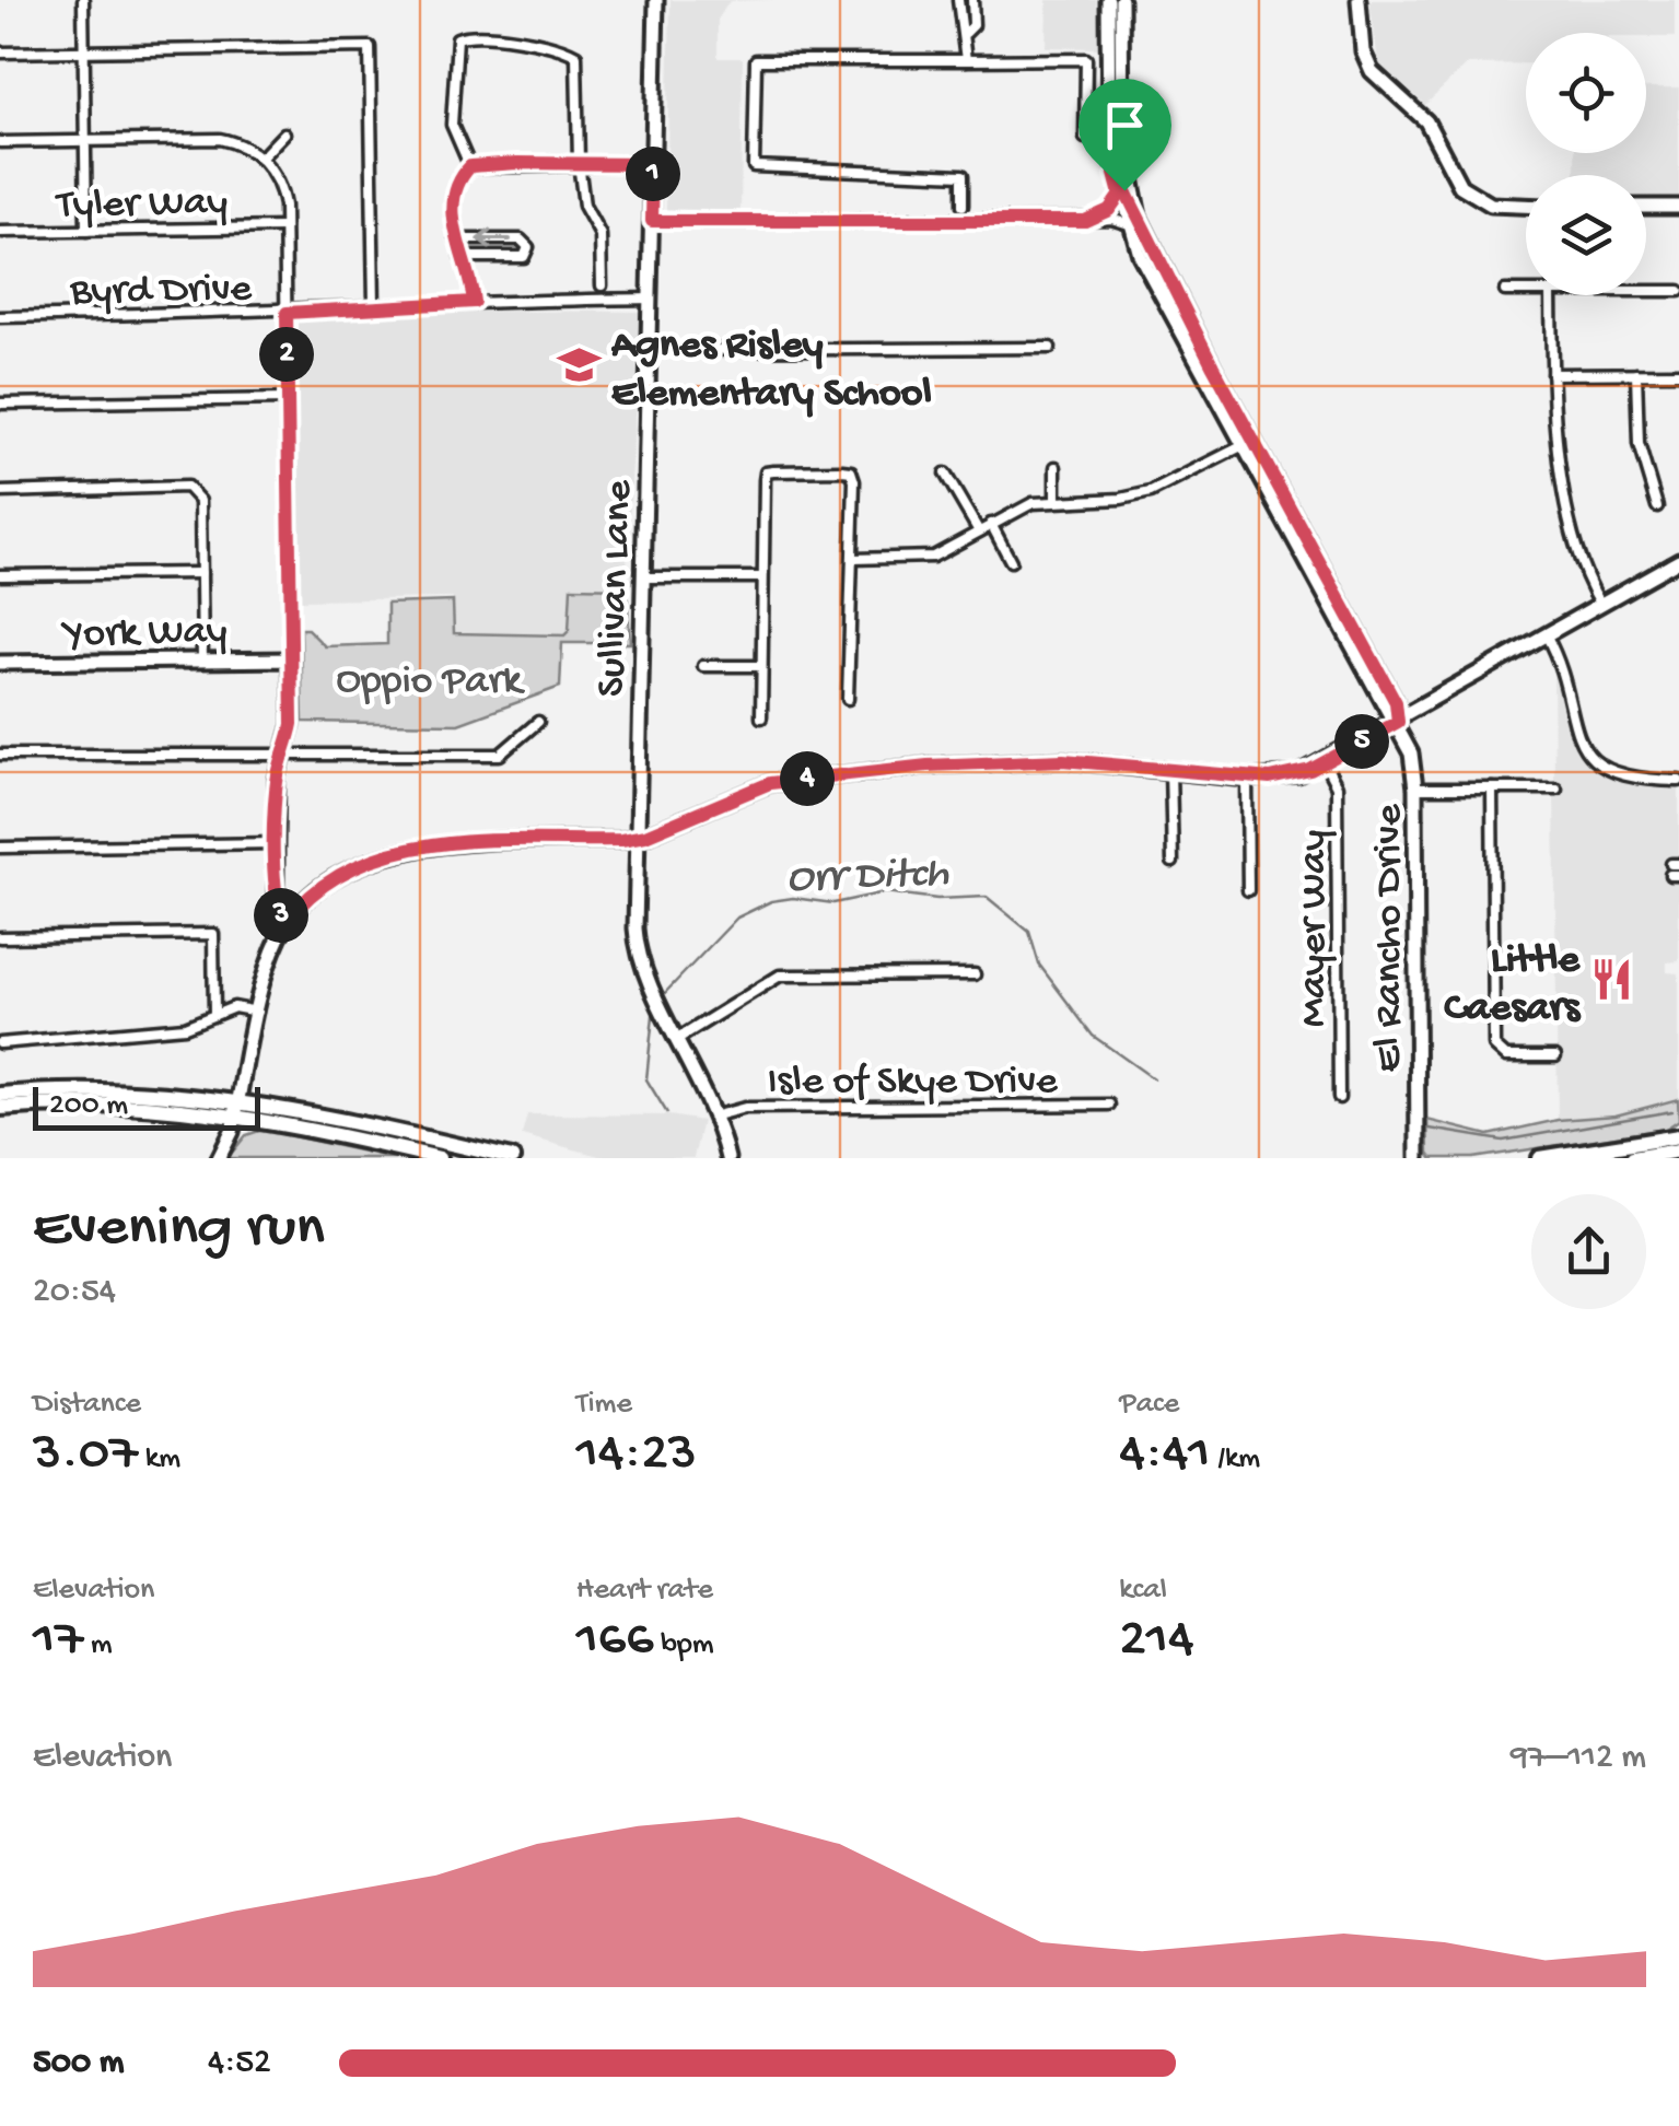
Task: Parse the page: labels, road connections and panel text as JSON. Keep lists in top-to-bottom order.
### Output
{
  "streets": {
    "street": [
      "Tyler Way",
      "Byrd Drive",
      "Sullivan Lane",
      "York Way",
      "Mayer Way",
      "El Rancho Drive",
      "Isle of Skye Drive"
    ]
  },
  "crossings": [
    ["Byrd Drive", "Sullivan Lane"],
    ["Sullivan Lane", "Isle of Skye Drive"]
  ],
  "water": ["Orr Ditch"],
  "parks": ["Oppio Park"],
  "places": {
    "school or university": ["Agnes Risley Elementary School"],
    "restaurant": ["Little Caesars"]
  },
  "scale_bar": "200 m",
  "page": {
    "pins": [
      "1",
      "2",
      "5",
      "4",
      "3"
    ],
    "scale": "200 m",
    "heading": ["Evening run", "20:54"],
    "stats": [
      ["Distance", "3.07 km"],
      ["Time", "14:23"],
      ["Pace", "4:41 /km"],
      ["Elevation", "17 m"],
      ["Heart rate", "166 bpm"],
      ["kcal", "214"]
    ],
    "chart": ["Elevation", "97–112 m"],
    "list": [
      {
        "name": "500 m",
        "note": "4:52"
      }
    ]
  }
}
